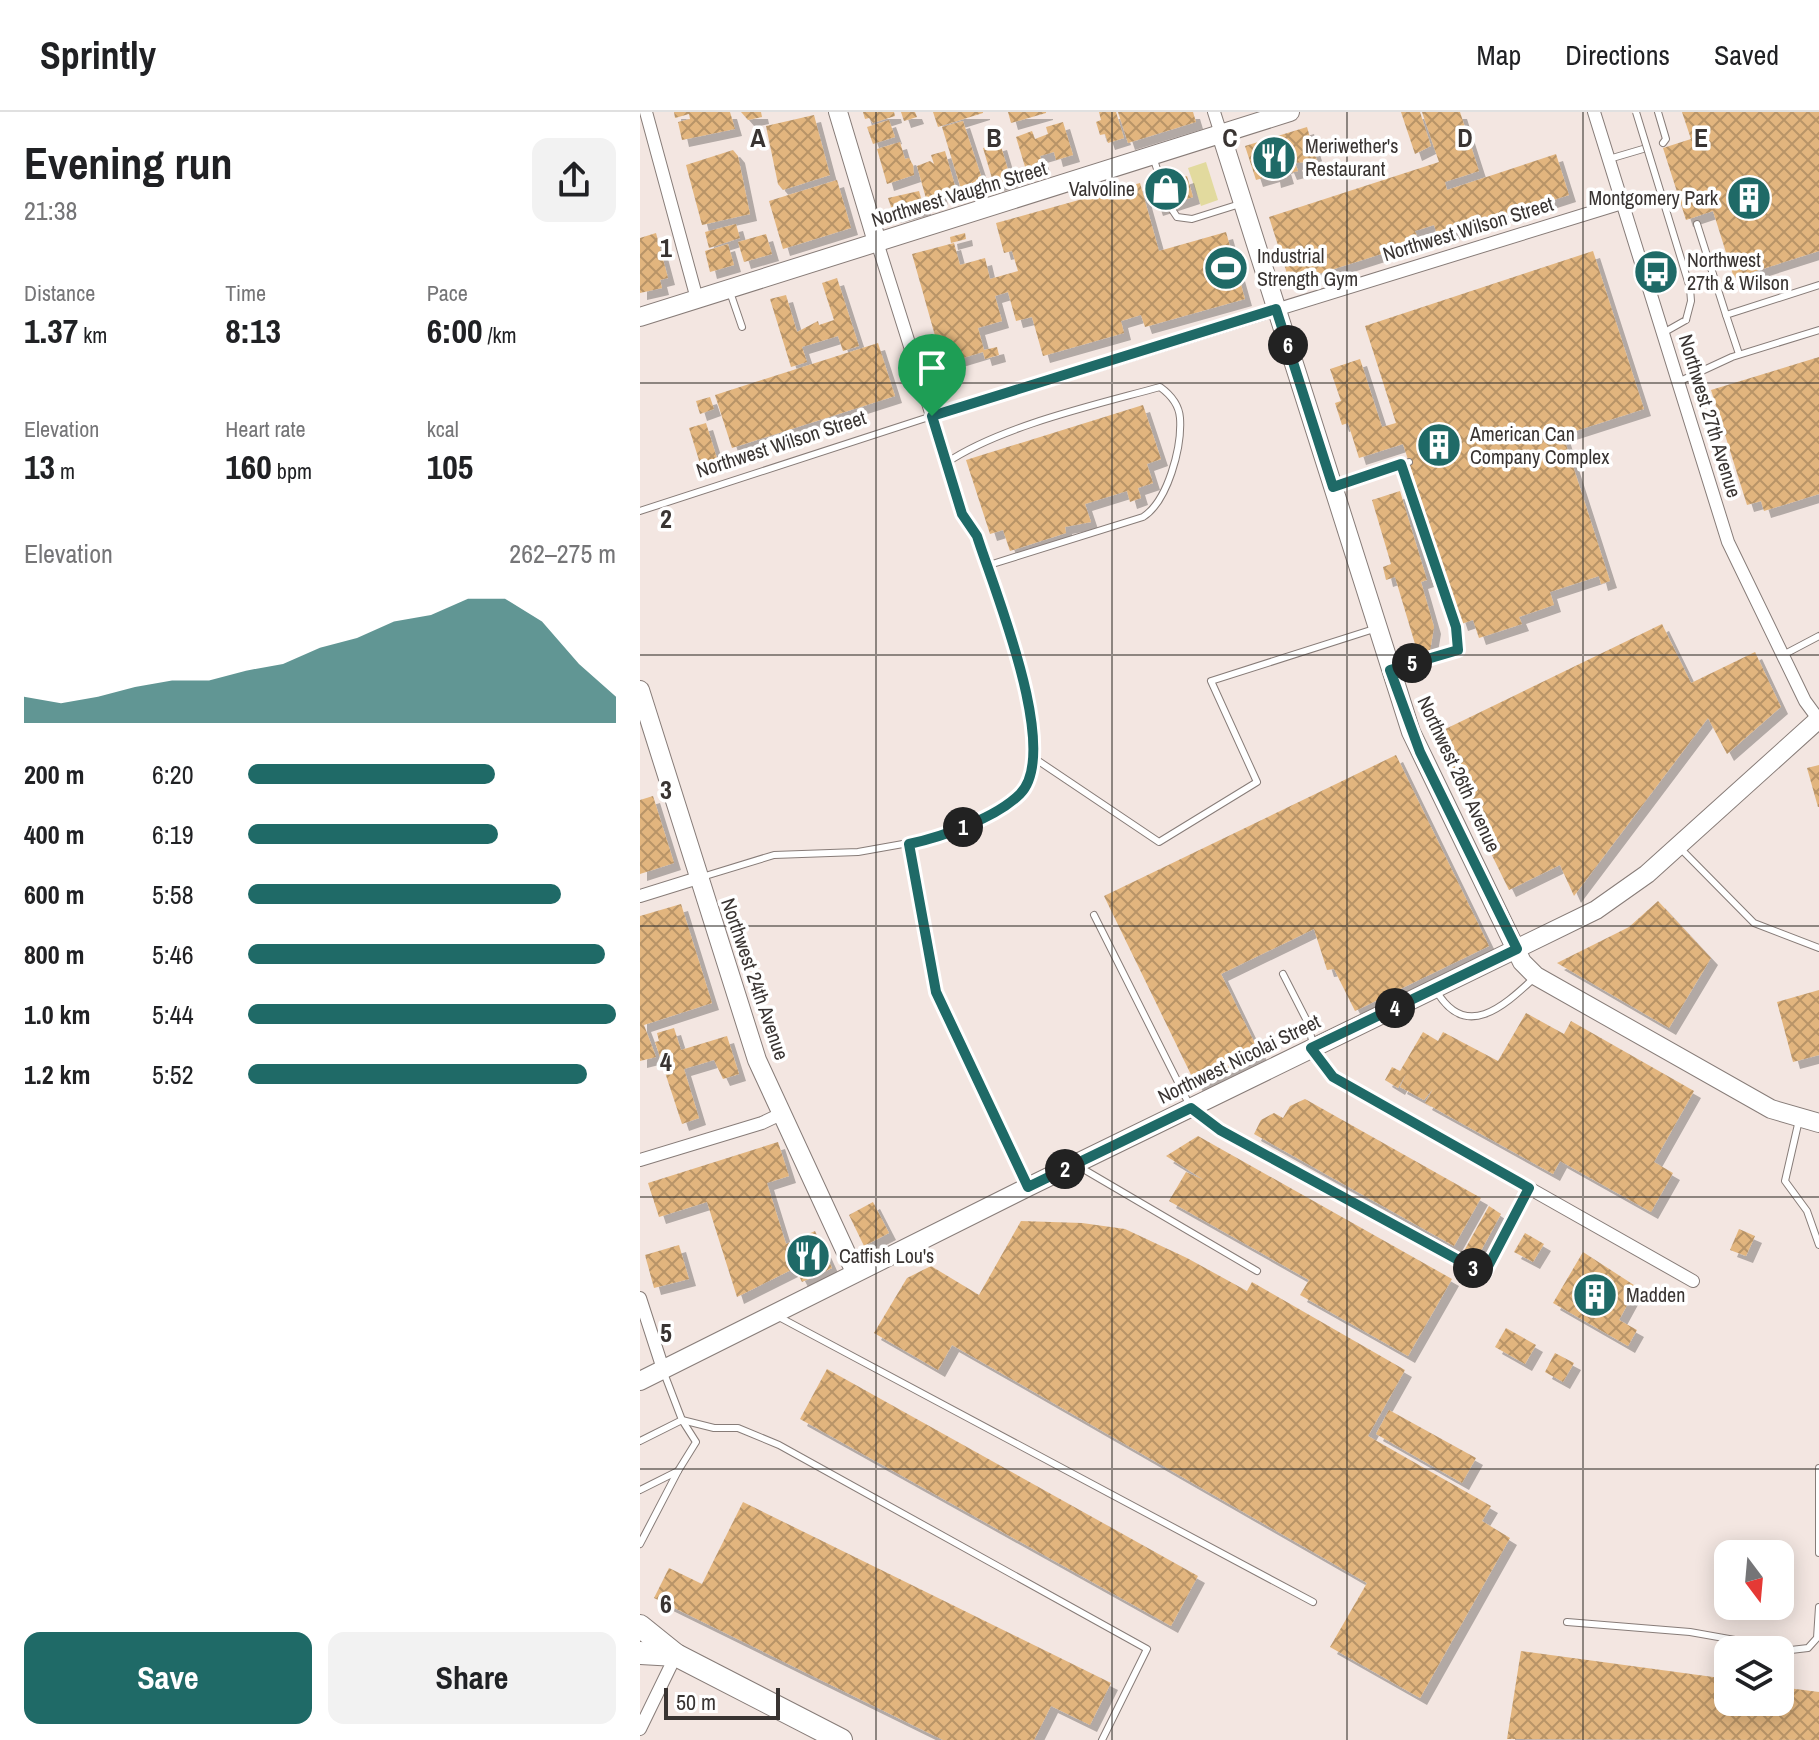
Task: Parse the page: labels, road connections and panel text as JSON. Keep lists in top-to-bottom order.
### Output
{
  "streets": {
    "street": [
      "Northwest Vaughn Street",
      "Northwest Wilson Street",
      "Northwest 27th Avenue",
      "Northwest 26th Avenue",
      "Northwest 24th Avenue",
      "Northwest Nicolai Street"
    ]
  },
  "crossings": [
    ["Northwest Vaughn Street", "Northwest 26th Avenue"],
    ["Northwest Wilson Street", "Northwest 27th Avenue"],
    ["Northwest Wilson Street", "Northwest 26th Avenue"],
    ["Northwest 27th Avenue", "Northwest Nicolai Street"],
    ["Northwest 26th Avenue", "Northwest Nicolai Street"],
    ["Northwest 24th Avenue", "Northwest Nicolai Street"]
  ],
  "places": {
    "restaurant": ["Meriwether's Restaurant", "Catfish Lou's"],
    "shop": ["Valvoline"],
    "building": ["Montgomery Park", "American Can Company Complex", "Madden"],
    "sports": ["Industrial Strength Gym"],
    "bus stop": ["Northwest 27th & Wilson"]
  },
  "scale_bar": "50 m",
  "north": "bottom",
  "page": {
    "header": "Sprintly",
    "nav": ["Map", "Directions", "Saved"],
    "heading": ["Evening run", "21:38"],
    "stats": [
      ["Distance", "1.37 km"],
      ["Time", "8:13"],
      ["Pace", "6:00 /km"],
      ["Elevation", "13 m"],
      ["Heart rate", "160 bpm"],
      ["kcal", "105"]
    ],
    "pins": [
      "6",
      "5",
      "1",
      "4",
      "2",
      "3"
    ],
    "chart": ["Elevation", "262–275 m"],
    "list": [
      {
        "name": "200 m",
        "note": "6:20"
      },
      {
        "name": "400 m",
        "note": "6:19"
      },
      {
        "name": "600 m",
        "note": "5:58"
      },
      {
        "name": "800 m",
        "note": "5:46"
      },
      {
        "name": "1.0 km",
        "note": "5:44"
      },
      {
        "name": "1.2 km",
        "note": "5:52"
      }
    ],
    "buttons": ["Save", "Share"],
    "scale": "50 m"
  },
  "grid": {
    "columns": [
      "A",
      "B",
      "C",
      "D",
      "E"
    ],
    "rows": [
      "1",
      "2",
      "3",
      "4",
      "5",
      "6"
    ]
  }
}
